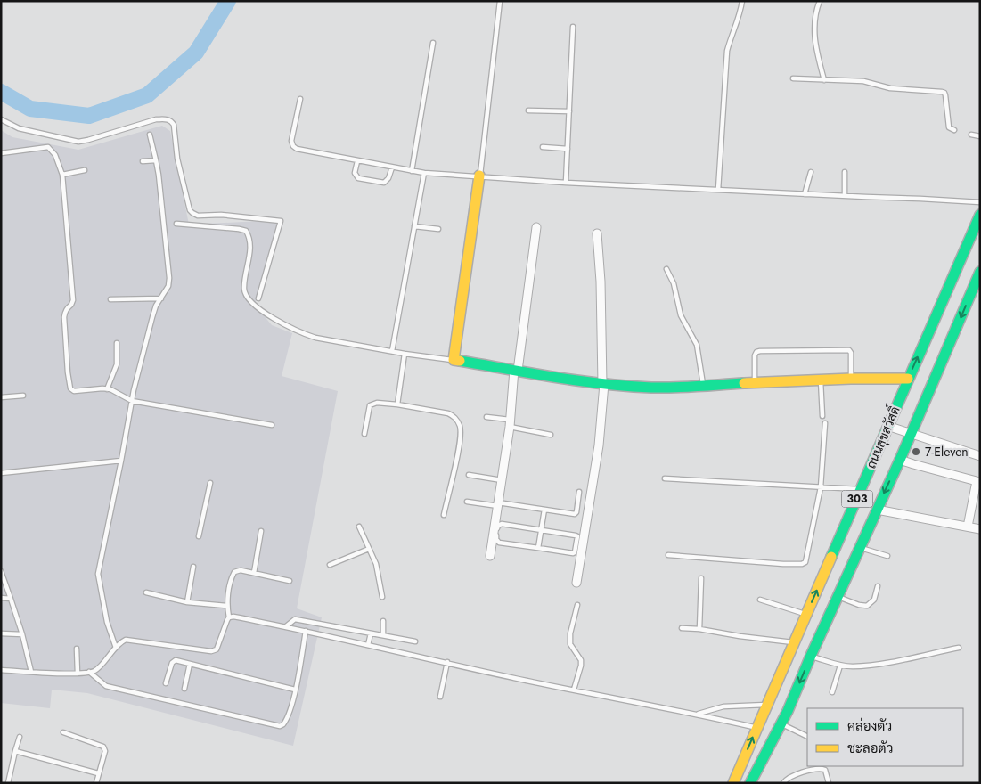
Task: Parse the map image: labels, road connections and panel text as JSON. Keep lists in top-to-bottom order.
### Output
{
  "streets": {
    "main road": ["ถนนสุขสวัสดิ์", "303"]
  },
  "places": ["7-Eleven"],
  "legend": ["คล่องตัว", "ชะลอตัว"]
}
